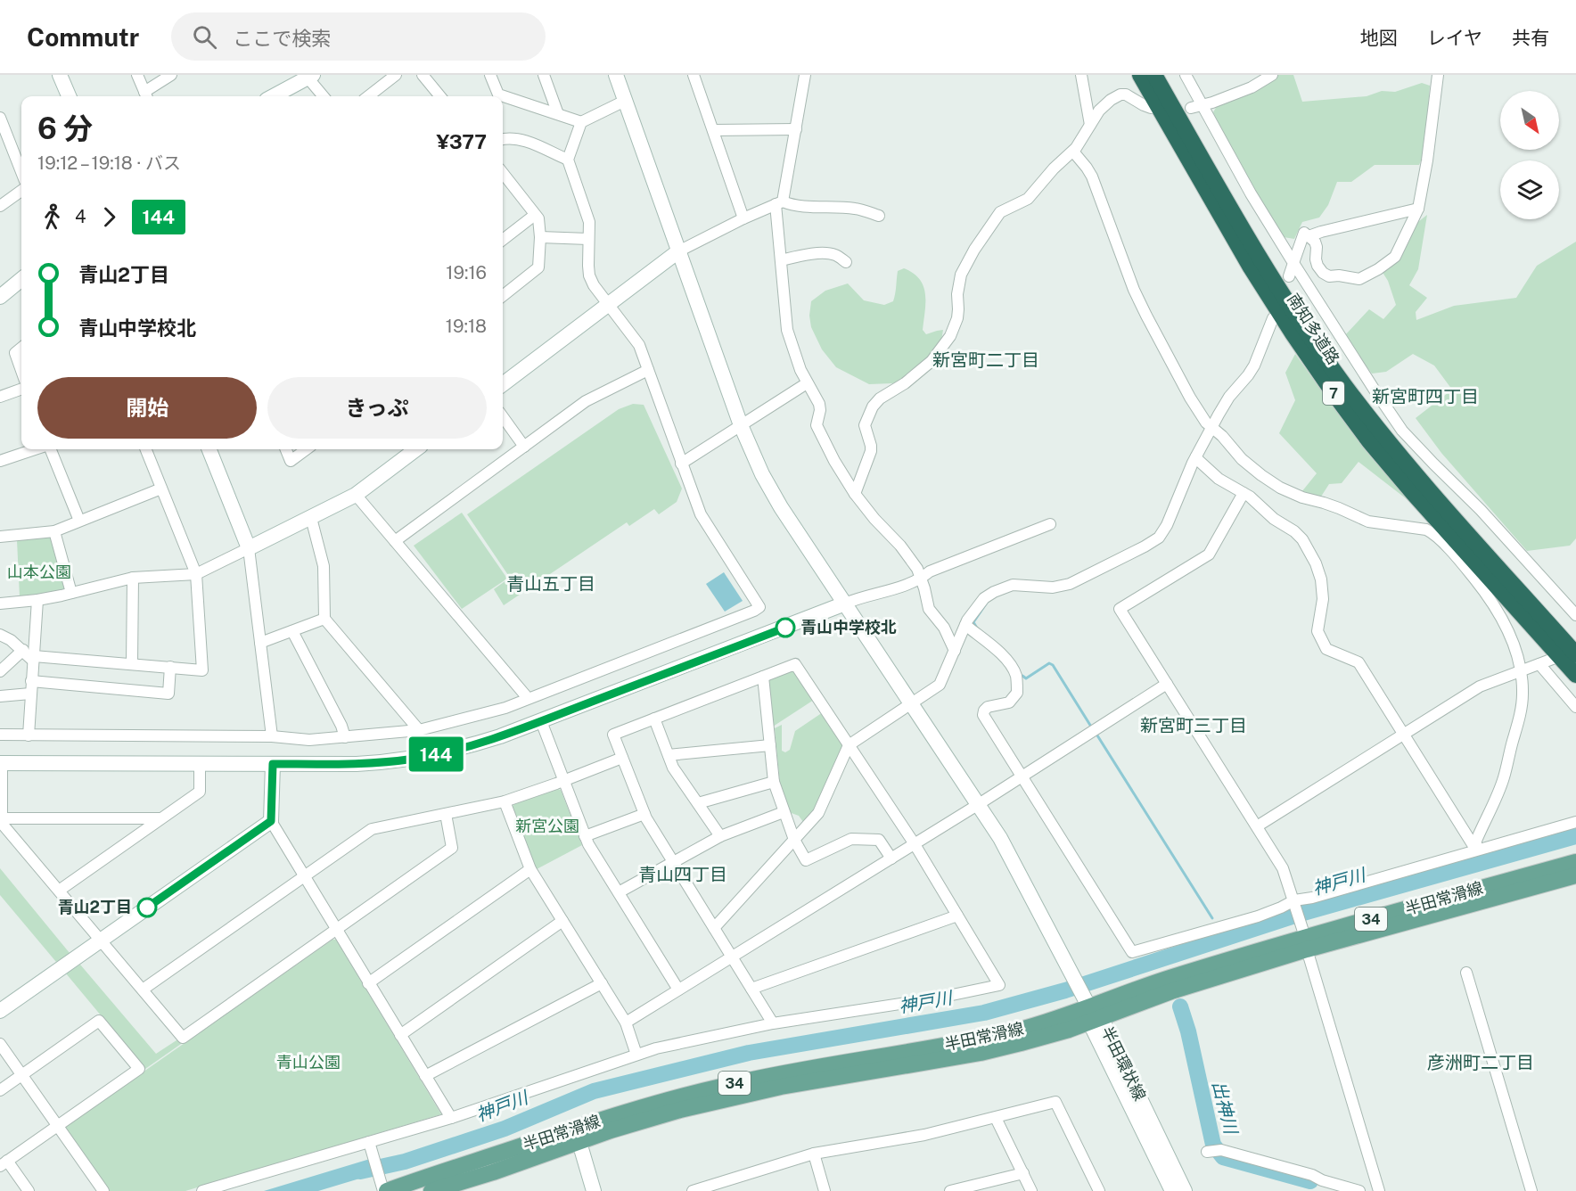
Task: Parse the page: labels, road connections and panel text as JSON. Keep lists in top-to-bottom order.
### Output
{
  "streets": {
    "highway": ["南知多道路", "7"],
    "main road": ["半田常滑線", "34"],
    "street": ["半田環状線"]
  },
  "crossings": [
    ["半田常滑線", "半田環状線"]
  ],
  "districts": [
    "新宮町二丁目",
    "新宮町四丁目",
    "青山五丁目",
    "新宮町三丁目",
    "青山四丁目",
    "彦洲町二丁目"
  ],
  "water": ["神戸川", "出神川"],
  "parks": ["山本公園", "新宮公園", "青山公園"],
  "places": ["青山中学校北", "青山2丁目"],
  "lines": ["bus line 144"],
  "north": "bottom right",
  "page": {
    "header": "Commutr",
    "search": "ここで検索",
    "nav": ["地図", "レイヤ", "共有"],
    "on_map": "144",
    "heading": ["6 分", "19:12 – 19:18 · バス", "¥377"],
    "legs": ["4", "144"],
    "list": [
      {
        "name": "青山2丁目",
        "value": "19:16"
      },
      {
        "name": "青山中学校北",
        "value": "19:18"
      }
    ],
    "buttons": ["開始", "きっぷ"]
  }
}
